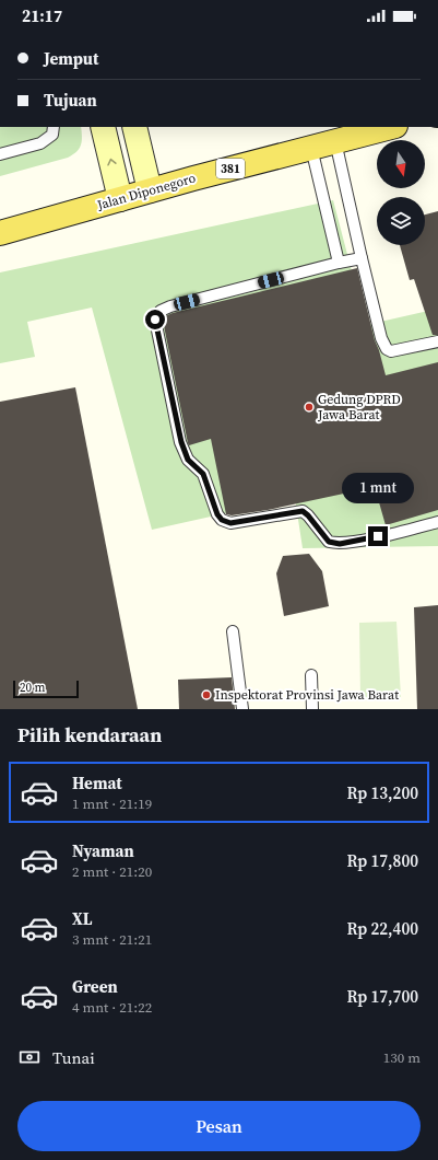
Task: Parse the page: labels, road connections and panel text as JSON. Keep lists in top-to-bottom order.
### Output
{
  "streets": {
    "main road": ["381", "Jalan Diponegoro"]
  },
  "places": ["Gedung DPRD Jawa Barat", "Inspektorat Provinsi Jawa Barat"],
  "scale_bar": "20 m",
  "north": "bottom",
  "page": {
    "status": "21:17",
    "banner": ["Jemput", "Tujuan"],
    "bubble": "1 mnt",
    "scale": "20 m",
    "heading": "Pilih kendaraan",
    "list": [
      {
        "name": "Hemat",
        "note": "1 mnt · 21:19",
        "value": "Rp 13,200"
      },
      {
        "name": "Nyaman",
        "note": "2 mnt · 21:20",
        "value": "Rp 17,800"
      },
      {
        "name": "XL",
        "note": "3 mnt · 21:21",
        "value": "Rp 22,400"
      },
      {
        "name": "Green",
        "note": "4 mnt · 21:22",
        "value": "Rp 17,700"
      }
    ],
    "pay": ["Tunai", "130 m"],
    "buttons": "Pesan"
  }
}
